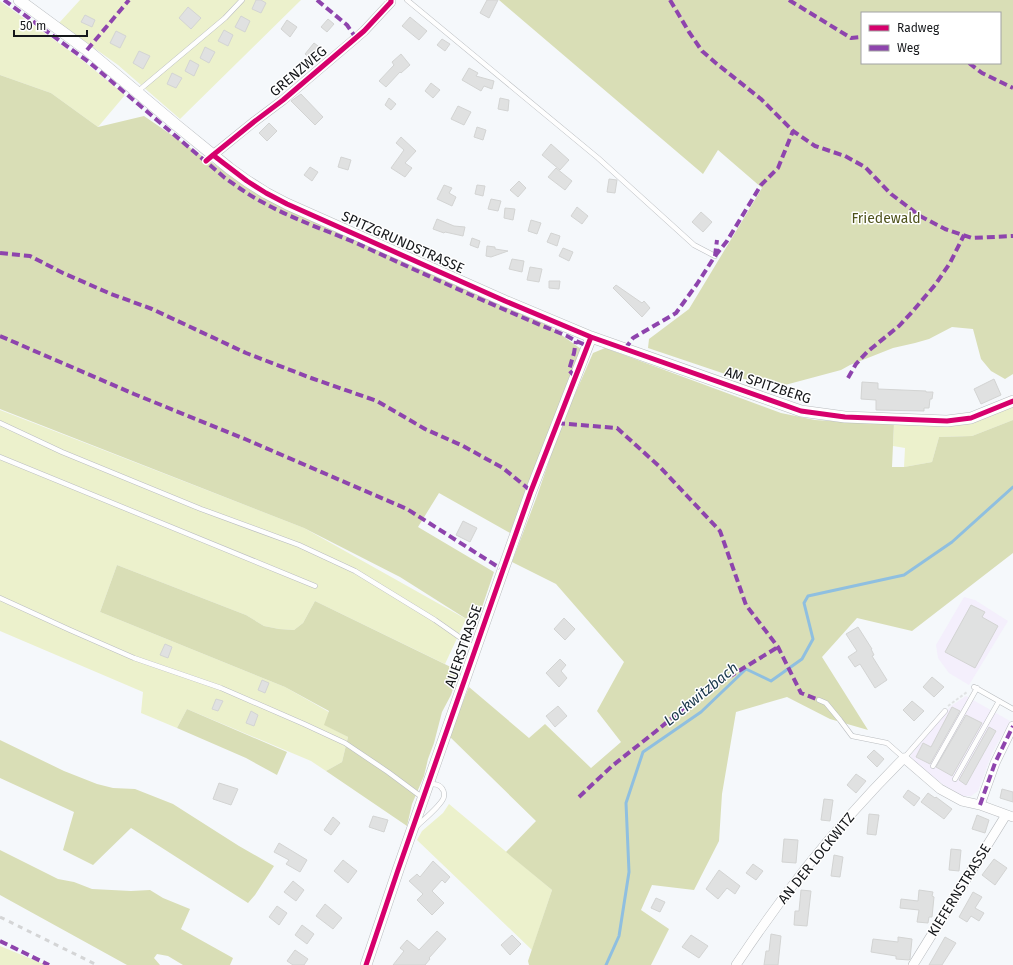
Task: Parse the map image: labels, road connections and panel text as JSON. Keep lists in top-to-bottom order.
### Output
{
  "streets": {
    "street": [
      "GRENZWEG",
      "SPITZGRUNDSTRASSE",
      "AM SPITZBERG",
      "AUERSTRASSE",
      "AN DER LOCKWITZ",
      "KIEFERNSTRASSE"
    ]
  },
  "crossings": [
    ["GRENZWEG", "SPITZGRUNDSTRASSE"],
    ["SPITZGRUNDSTRASSE", "AM SPITZBERG"],
    ["SPITZGRUNDSTRASSE", "AUERSTRASSE"],
    ["AM SPITZBERG", "AUERSTRASSE"]
  ],
  "water": ["Lockwitzbach"],
  "parks": ["Friedewald"],
  "legend": ["Radweg", "Weg"],
  "scale_bar": "50 m"
}
